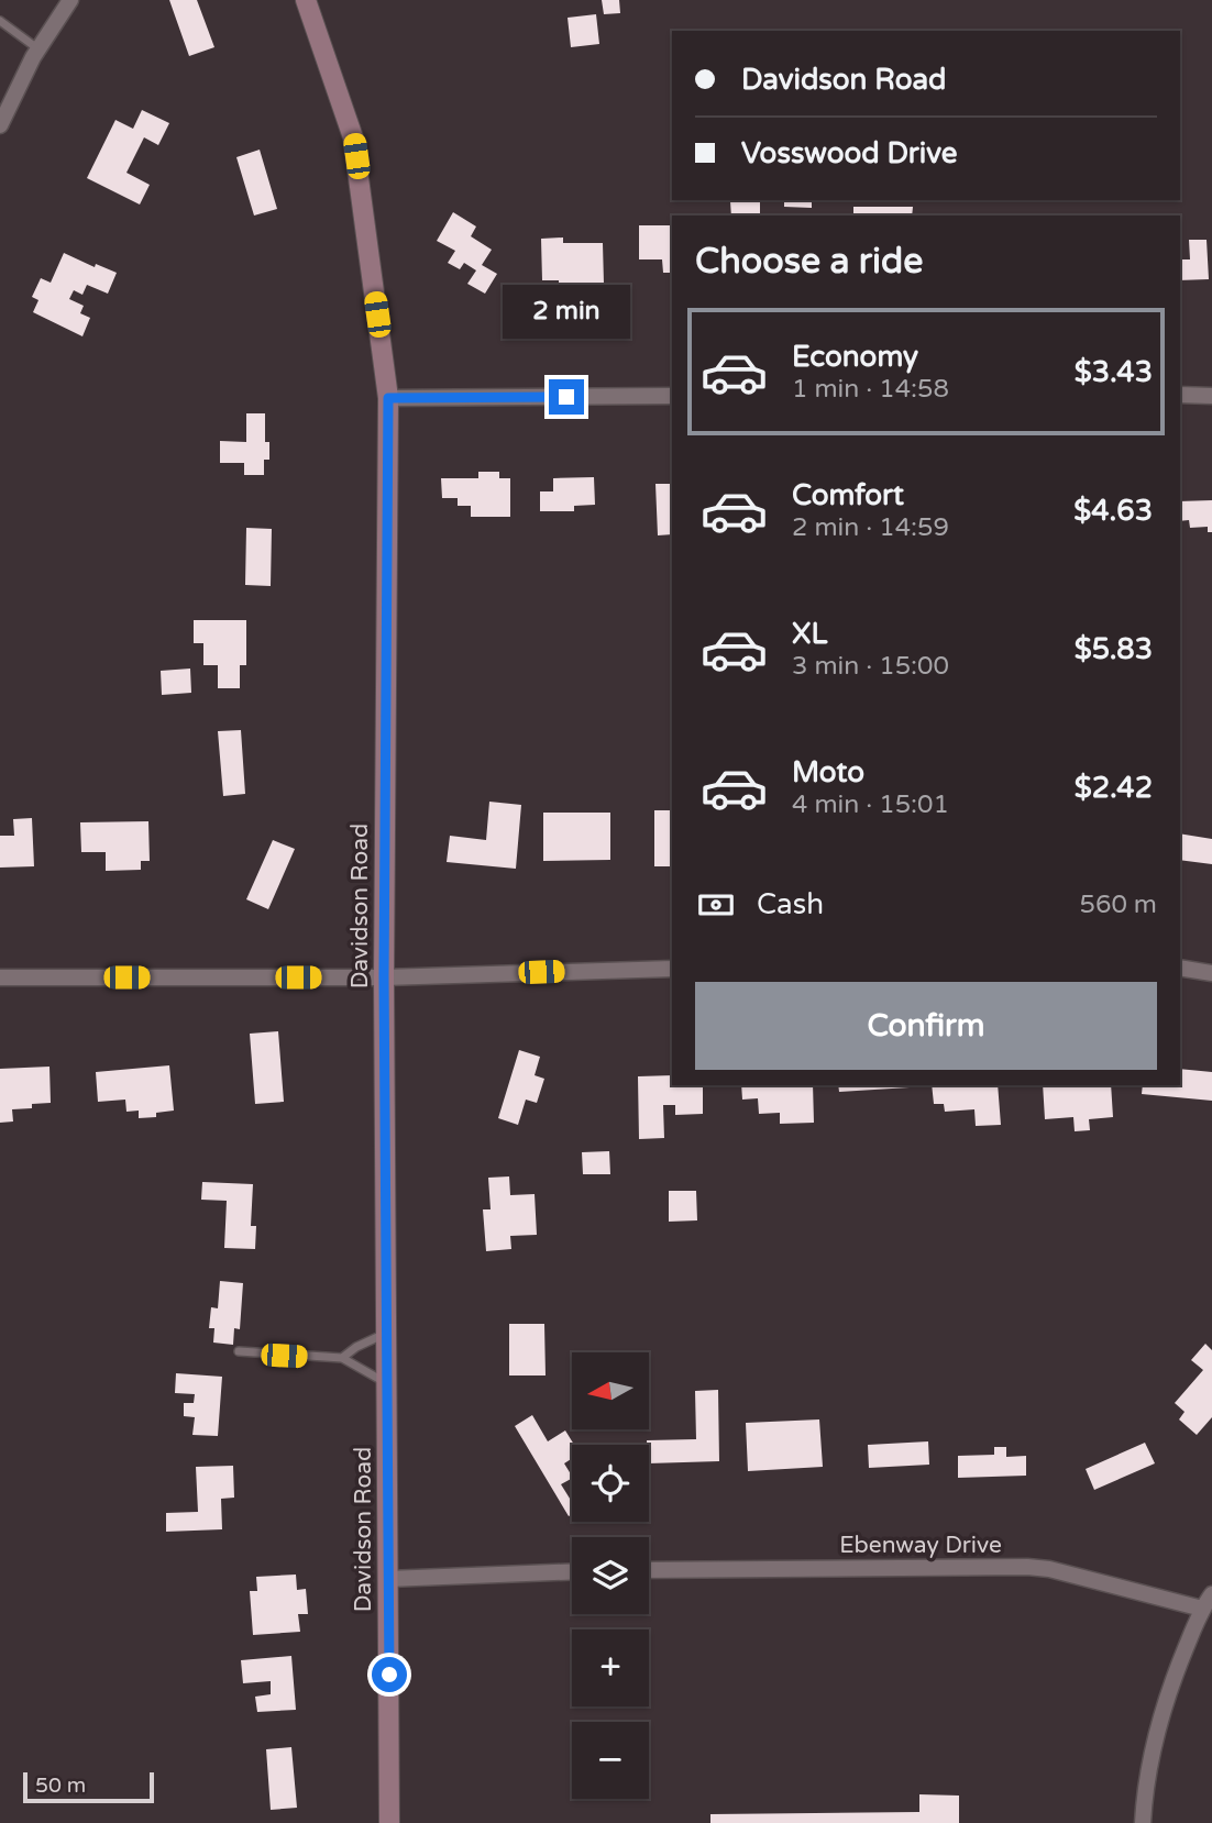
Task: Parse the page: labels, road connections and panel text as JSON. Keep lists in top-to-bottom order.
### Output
{
  "streets": {
    "street": ["Davidson Road", "Ebenway Drive"]
  },
  "scale_bar": "50 m",
  "north": "left",
  "page": {
    "banner": ["Davidson Road", "Vosswood Drive"],
    "heading": "Choose a ride",
    "bubble": "2 min",
    "list": [
      {
        "name": "Economy",
        "note": "1 min · 14:58",
        "value": "$3.43"
      },
      {
        "name": "Comfort",
        "note": "2 min · 14:59",
        "value": "$4.63"
      },
      {
        "name": "XL",
        "note": "3 min · 15:00",
        "value": "$5.83"
      },
      {
        "name": "Moto",
        "note": "4 min · 15:01",
        "value": "$2.42"
      }
    ],
    "pay": ["Cash", "560 m"],
    "buttons": "Confirm",
    "map_buttons": ["+", "−"],
    "scale": "50 m"
  }
}
